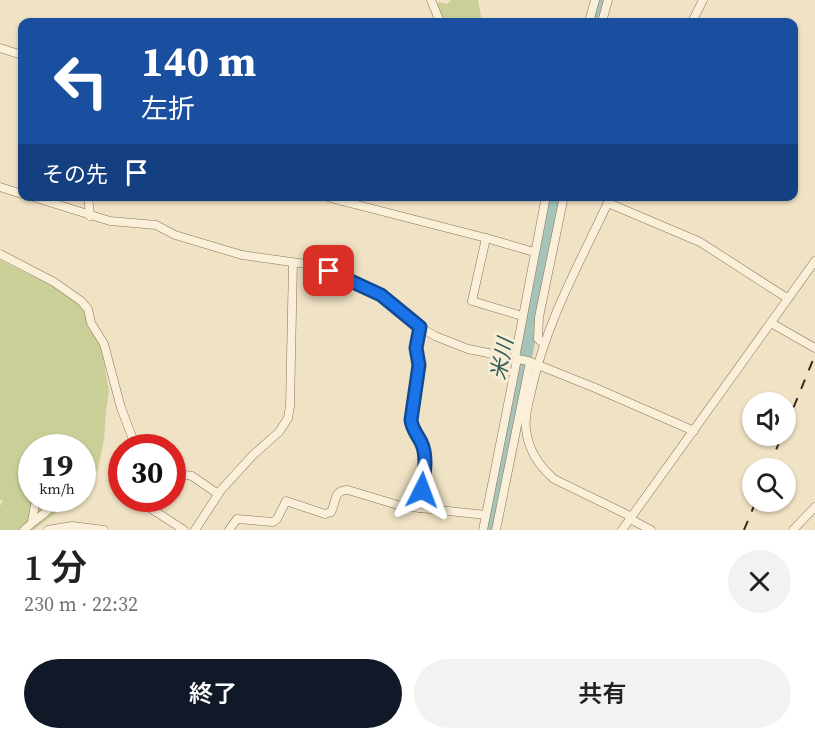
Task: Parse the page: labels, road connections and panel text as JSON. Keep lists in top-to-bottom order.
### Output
{
  "water": ["米川"],
  "page": {
    "turn": ["140 m", "左折"],
    "then": "その先",
    "speed": "19 km/h",
    "limit": "30",
    "heading": ["1 分", "230 m · 22:32"],
    "buttons": ["終了", "共有"]
  }
}
